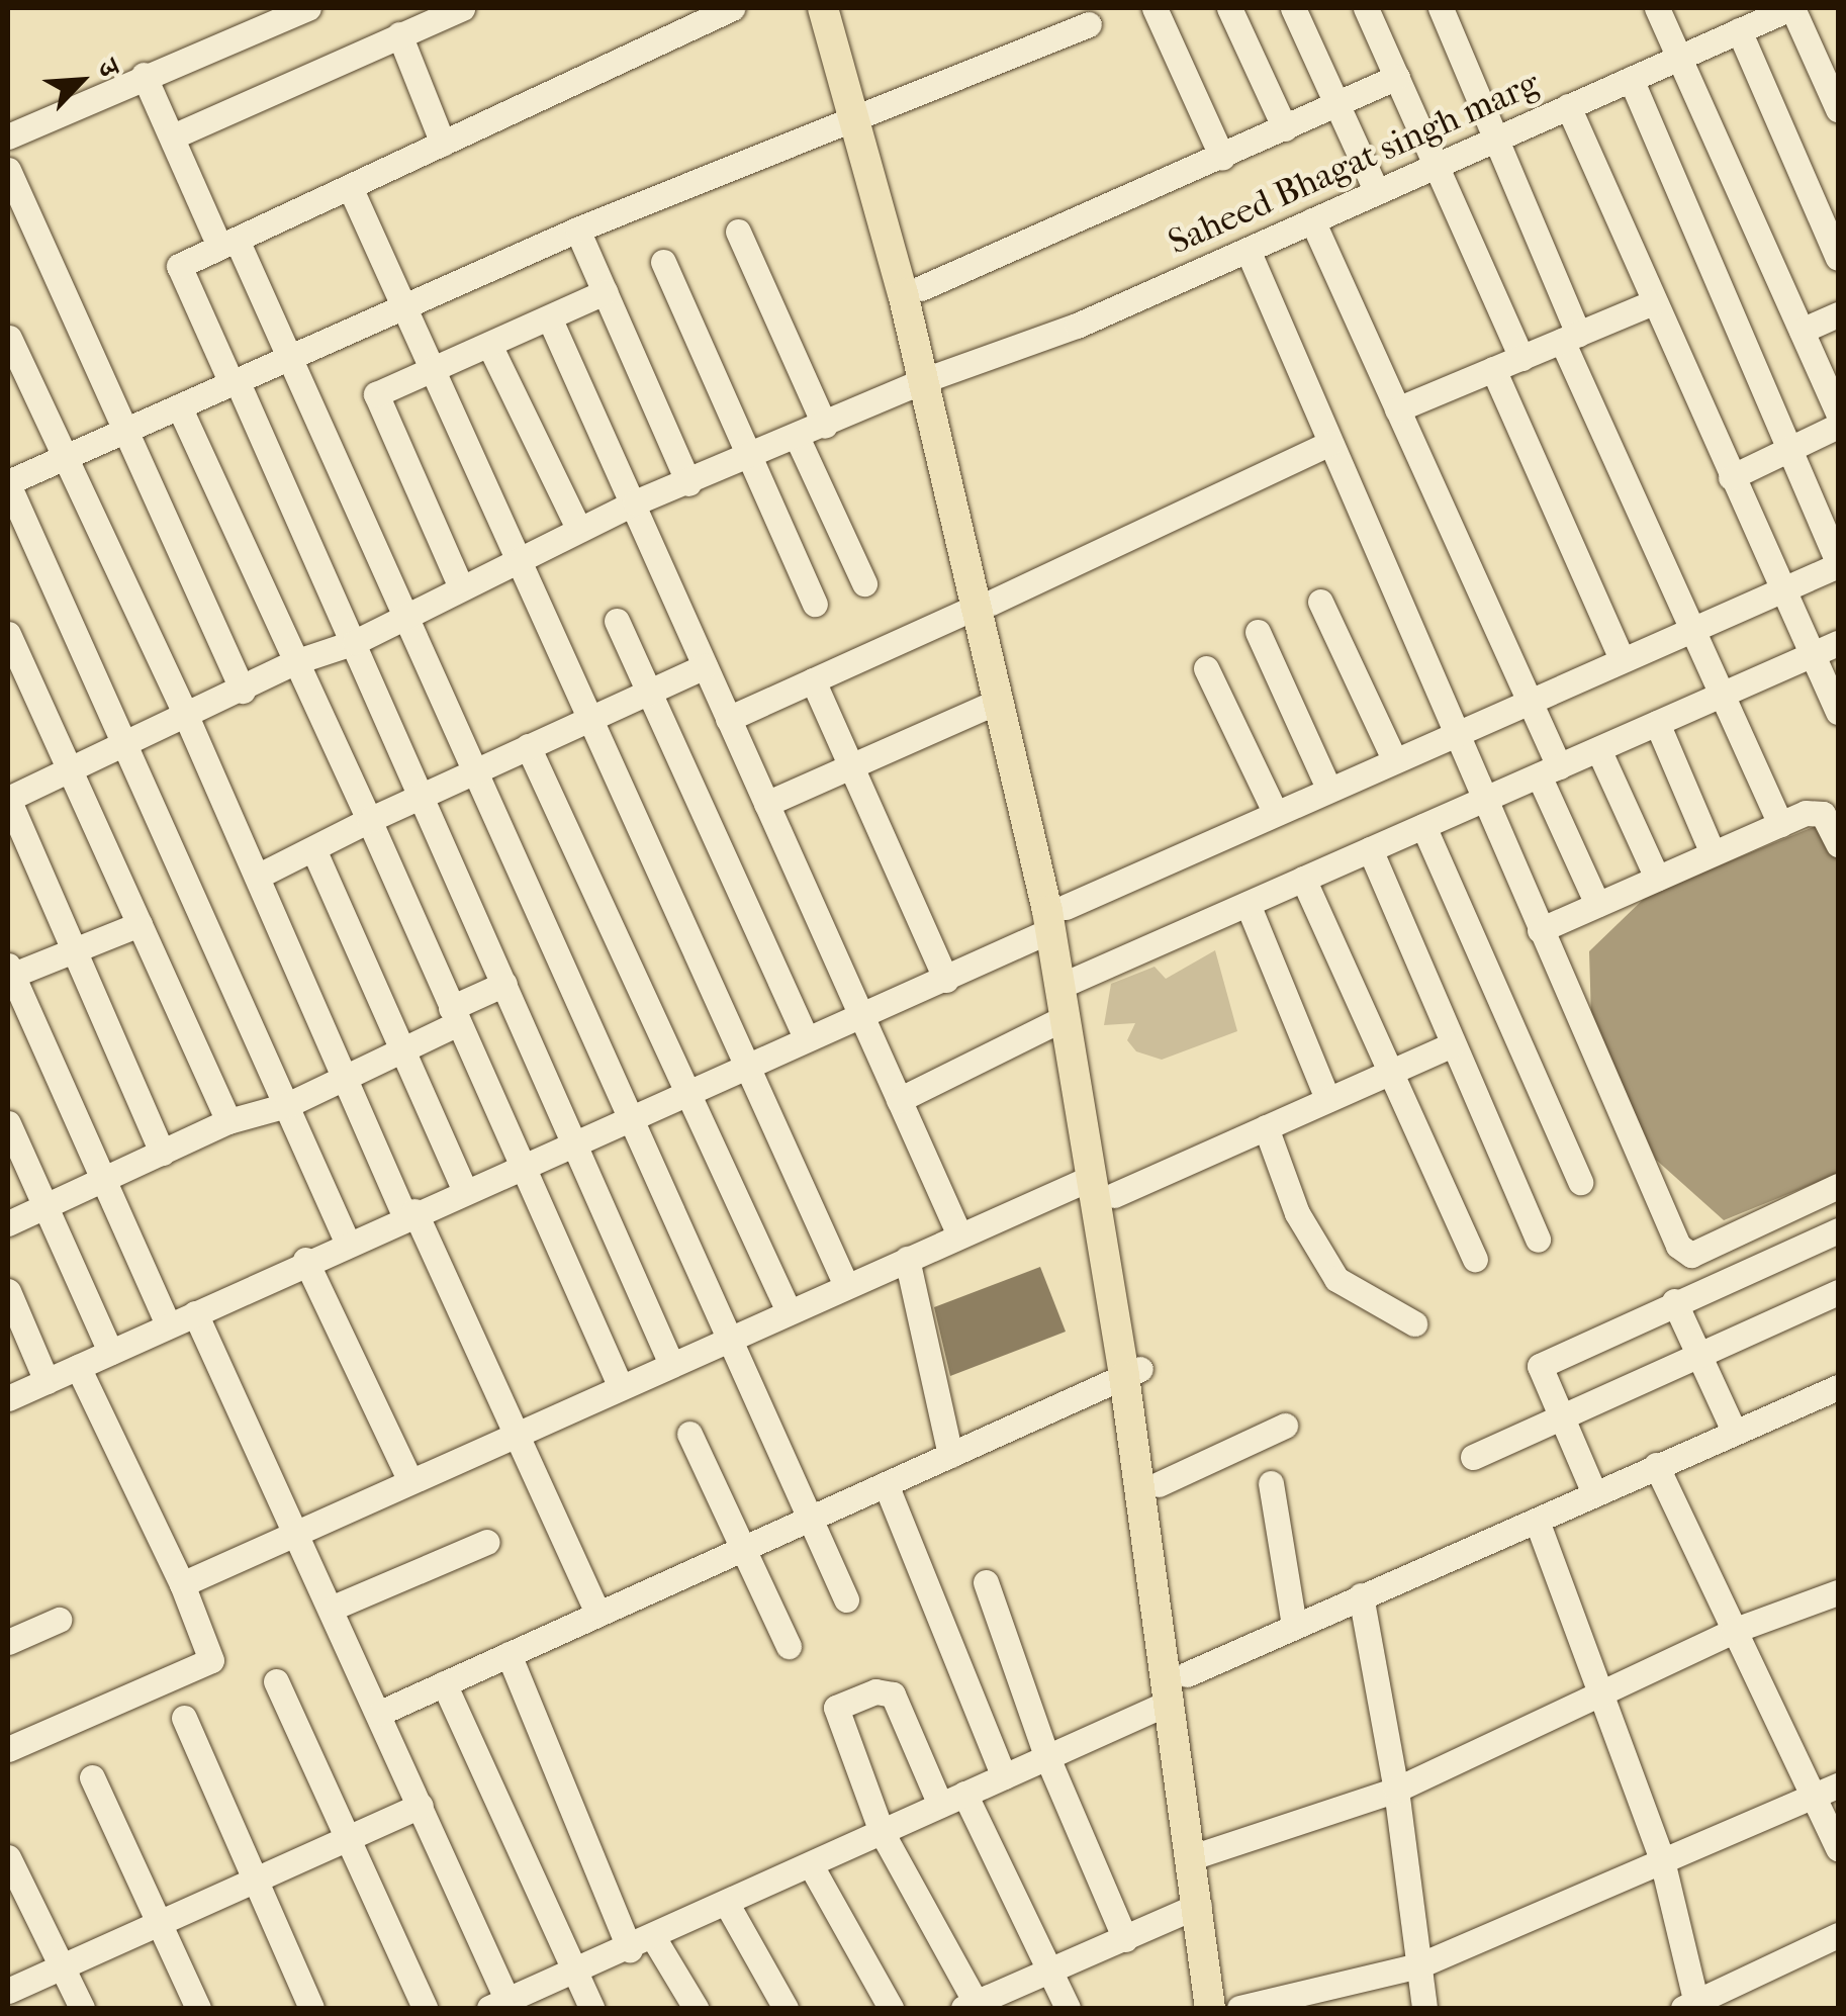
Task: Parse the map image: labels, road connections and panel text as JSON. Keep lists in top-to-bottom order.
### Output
{
  "streets": {
    "street": ["Saheed Bhagat singh marg"]
  },
  "north": "top right"
}
